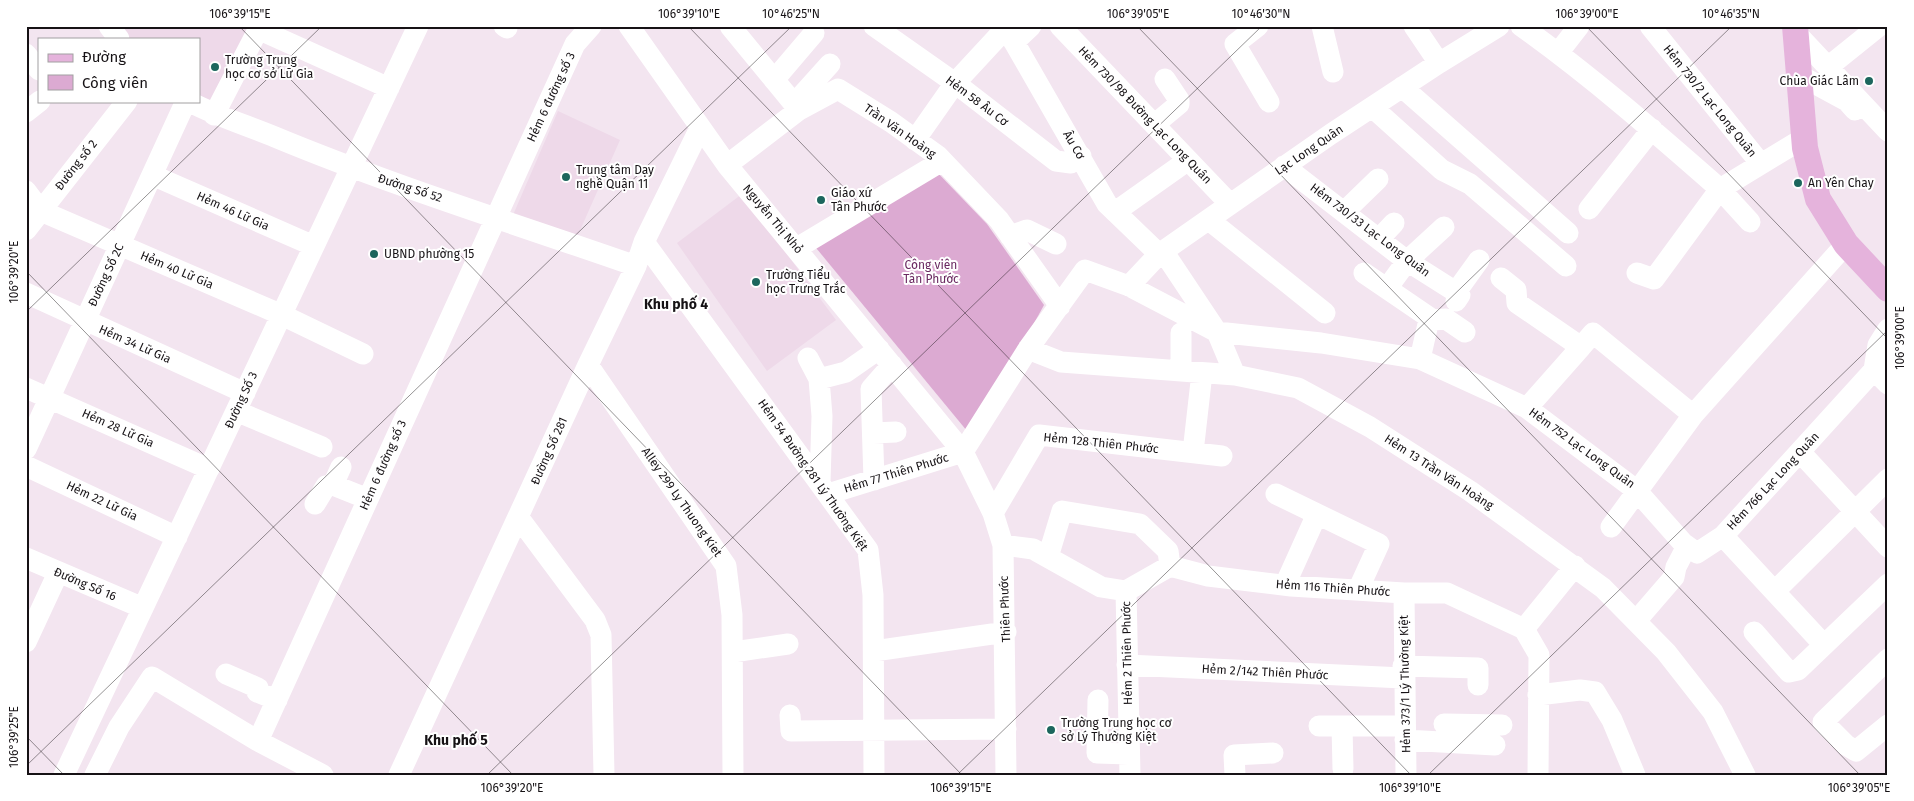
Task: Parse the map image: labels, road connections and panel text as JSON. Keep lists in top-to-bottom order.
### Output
{
  "streets": {
    "street": [
      "Hẻm 6 đường số 3",
      "Hẻm 58 Âu Cơ",
      "Hẻm 730/2 Lạc Long Quân",
      "Hẻm 730/98 Đường Lạc Long Quân",
      "Trần Văn Hoàng",
      "Âu Cơ",
      "Lạc Long Quân",
      "Đường số 2",
      "Đường Số 52",
      "Hẻm 46 Lữ Gia",
      "Nguyễn Thị Nhỏ",
      "Hẻm 730/33 Lạc Long Quân",
      "Hẻm 40 Lữ Gia",
      "Đường Số 2C",
      "Hẻm 34 Lữ Gia",
      "Đường Số 3",
      "Hẻm 28 Lữ Gia",
      "Hẻm 128 Thiên Phước",
      "Hẻm 752 Lạc Long Quân",
      "Đường Số 281",
      "Hẻm 13 Trần Văn Hoàng",
      "Hẻm 77 Thiên Phước",
      "Hẻm 54 Đường 281 Lý Thường Kiệt",
      "Hẻm 766 Lạc Long Quân",
      "Hẻm 22 Lữ Gia",
      "Alley 299 Ly Thuong Kiet",
      "Đường Số 16",
      "Hẻm 116 Thiên Phước",
      "Thiên Phước",
      "Hẻm 2 Thiên Phước",
      "Hẻm 2/142 Thiên Phước",
      "Hẻm 373/1 Lý Thường Kiệt"
    ]
  },
  "crossings": [
    ["Hẻm 6 đường số 3", "Đường Số 52"],
    ["Hẻm 58 Âu Cơ", "Âu Cơ"],
    ["Hẻm 730/98 Đường Lạc Long Quân", "Lạc Long Quân"],
    ["Trần Văn Hoàng", "Nguyễn Thị Nhỏ"],
    ["Âu Cơ", "Lạc Long Quân"],
    ["Âu Cơ", "Hẻm 752 Lạc Long Quân"],
    ["Lạc Long Quân", "Hẻm 730/33 Lạc Long Quân"],
    ["Đường số 2", "Hẻm 40 Lữ Gia"],
    ["Đường Số 52", "Đường Số 3"],
    ["Đường Số 52", "Đường Số 281"],
    ["Hẻm 46 Lữ Gia", "Đường Số 2C"],
    ["Hẻm 46 Lữ Gia", "Đường Số 3"],
    ["Nguyễn Thị Nhỏ", "Đường Số 281"],
    ["Nguyễn Thị Nhỏ", "Hẻm 77 Thiên Phước"],
    ["Nguyễn Thị Nhỏ", "Thiên Phước"],
    ["Hẻm 40 Lữ Gia", "Đường Số 2C"],
    ["Hẻm 40 Lữ Gia", "Đường Số 3"],
    ["Đường Số 2C", "Hẻm 34 Lữ Gia"],
    ["Đường Số 2C", "Hẻm 28 Lữ Gia"],
    ["Hẻm 34 Lữ Gia", "Đường Số 3"],
    ["Đường Số 3", "Hẻm 28 Lữ Gia"],
    ["Đường Số 3", "Hẻm 22 Lữ Gia"],
    ["Đường Số 3", "Đường Số 16"],
    ["Hẻm 128 Thiên Phước", "Thiên Phước"],
    ["Đường Số 281", "Hẻm 54 Đường 281 Lý Thường Kiệt"],
    ["Đường Số 281", "Alley 299 Ly Thuong Kiet"],
    ["Hẻm 77 Thiên Phước", "Hẻm 54 Đường 281 Lý Thường Kiệt"],
    ["Hẻm 77 Thiên Phước", "Thiên Phước"],
    ["Hẻm 116 Thiên Phước", "Hẻm 373/1 Lý Thường Kiệt"],
    ["Hẻm 2 Thiên Phước", "Hẻm 2/142 Thiên Phước"],
    ["Hẻm 2/142 Thiên Phước", "Hẻm 373/1 Lý Thường Kiệt"]
  ],
  "districts": ["Khu phố 4", "Khu phố 5"],
  "parks": ["Công viên Tân Phước"],
  "places": [
    "Trường Trung học cơ sở Lữ Gia",
    "Chùa Giác Lâm",
    "Trung tâm Dạy nghề Quận 11",
    "An Yên Chay",
    "Giáo xứ Tân Phước",
    "UBND phường 15",
    "Trường Tiểu học Trưng Trắc",
    "Trường Trung học cơ sở Lý Thường Kiệt"
  ],
  "legend": ["Đường", "Công viên"],
  "coordinates": [
    "106°39'15\"E",
    "106°39'10\"E",
    "10°46'25\"N",
    "106°39'05\"E",
    "10°46'30\"N",
    "106°39'00\"E",
    "10°46'35\"N",
    "106°39'20\"E",
    "106°39'25\"E"
  ]
}
